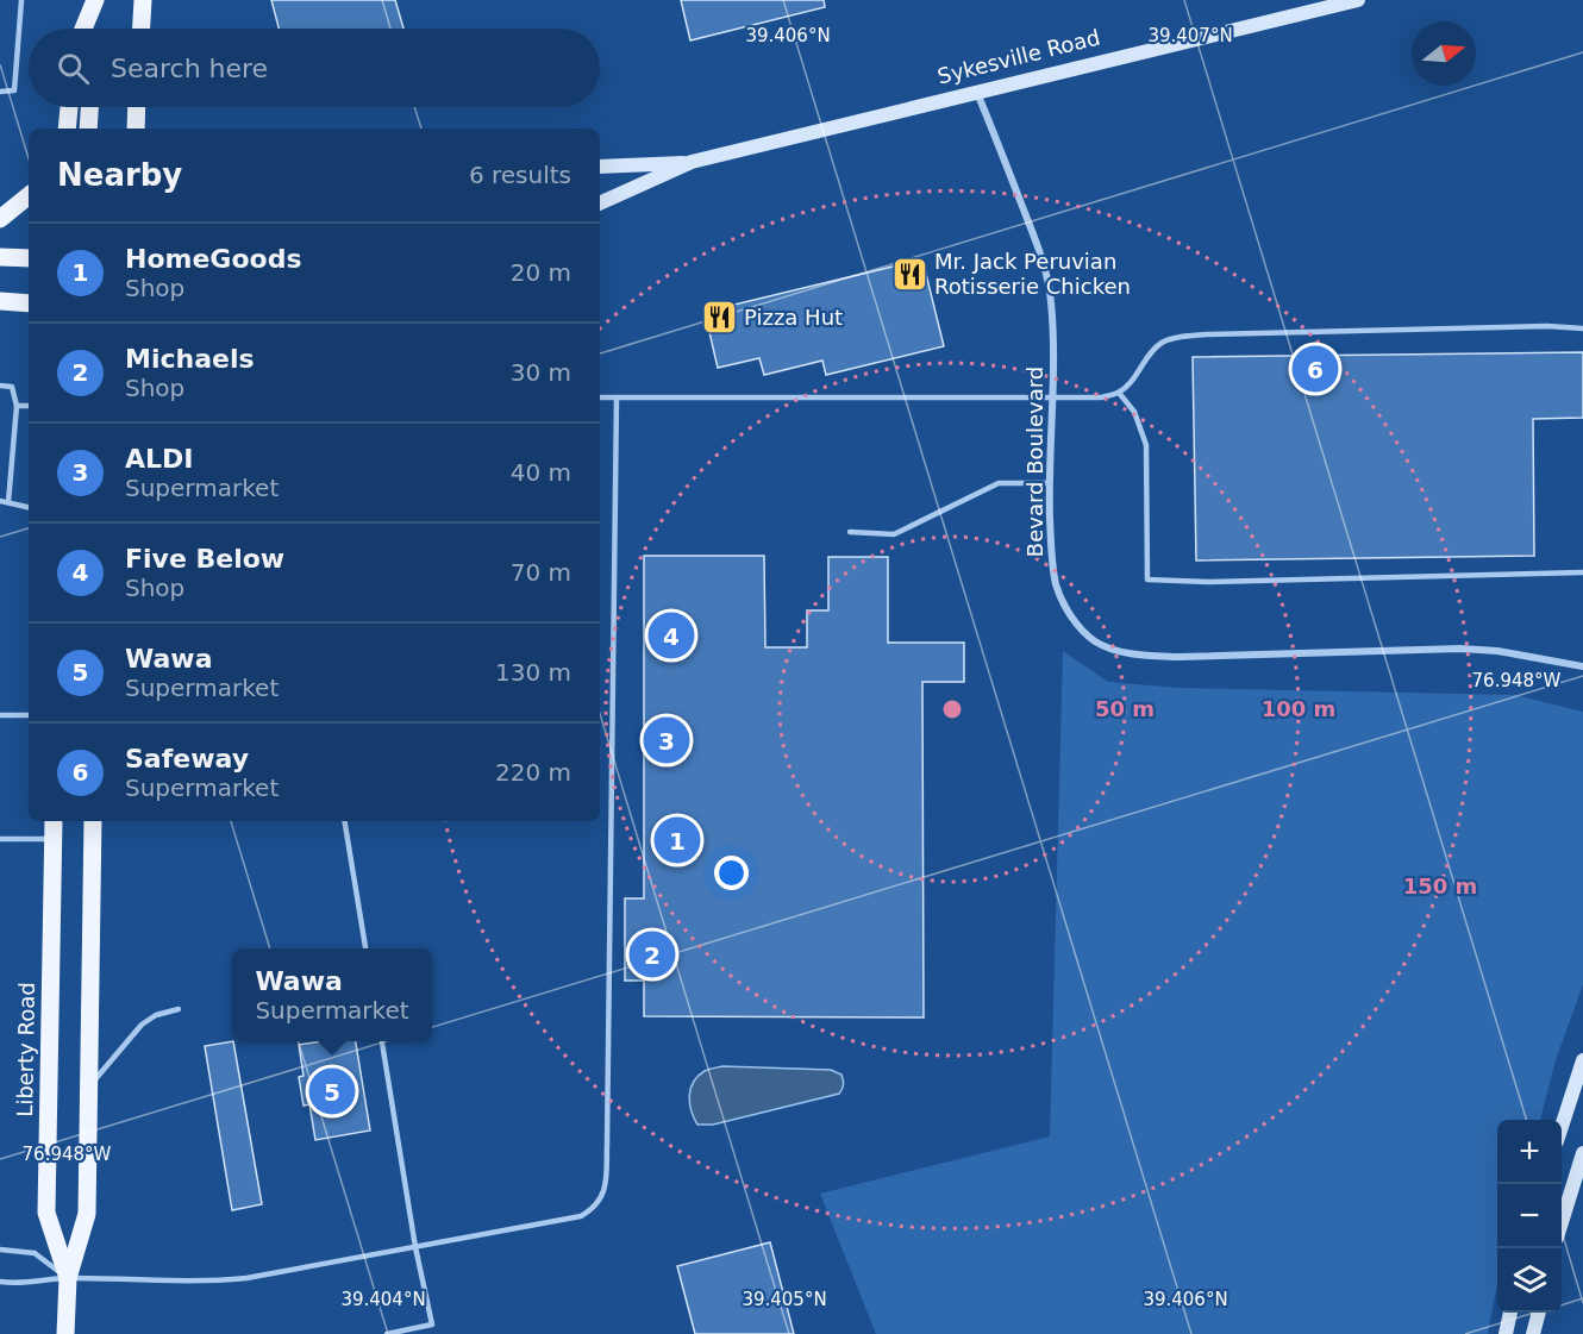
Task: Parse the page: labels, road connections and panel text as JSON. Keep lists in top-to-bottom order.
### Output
{
  "streets": {
    "main road": ["Sykesville Road", "Liberty Road"],
    "street": ["Bevard Boulevard"]
  },
  "crossings": [
    ["Sykesville Road", "Bevard Boulevard"]
  ],
  "places": {
    "restaurant": ["Mr. Jack Peruvian Rotisserie Chicken", "Pizza Hut"]
  },
  "north": "right",
  "page": {
    "search": "Search here",
    "heading": ["Nearby", "6 results"],
    "list": [
      {
        "mark": "1",
        "name": "HomeGoods",
        "note": "Shop",
        "value": "20 m"
      },
      {
        "mark": "2",
        "name": "Michaels",
        "note": "Shop",
        "value": "30 m"
      },
      {
        "mark": "3",
        "name": "ALDI",
        "note": "Supermarket",
        "value": "40 m"
      },
      {
        "mark": "4",
        "name": "Five Below",
        "note": "Shop",
        "value": "70 m"
      },
      {
        "mark": "5",
        "name": "Wawa",
        "note": "Supermarket",
        "value": "130 m"
      },
      {
        "mark": "6",
        "name": "Safeway",
        "note": "Supermarket",
        "value": "220 m"
      }
    ],
    "pins": [
      "6",
      "4",
      "3",
      "1",
      "2",
      "5"
    ],
    "popup": ["Wawa", "Supermarket"],
    "map_buttons": ["+", "−"]
  },
  "coordinates": [
    "39.406°N",
    "39.407°N",
    "76.948°W",
    "39.404°N",
    "39.405°N"
  ],
  "rings": ["50 m", "100 m", "150 m"]
}
